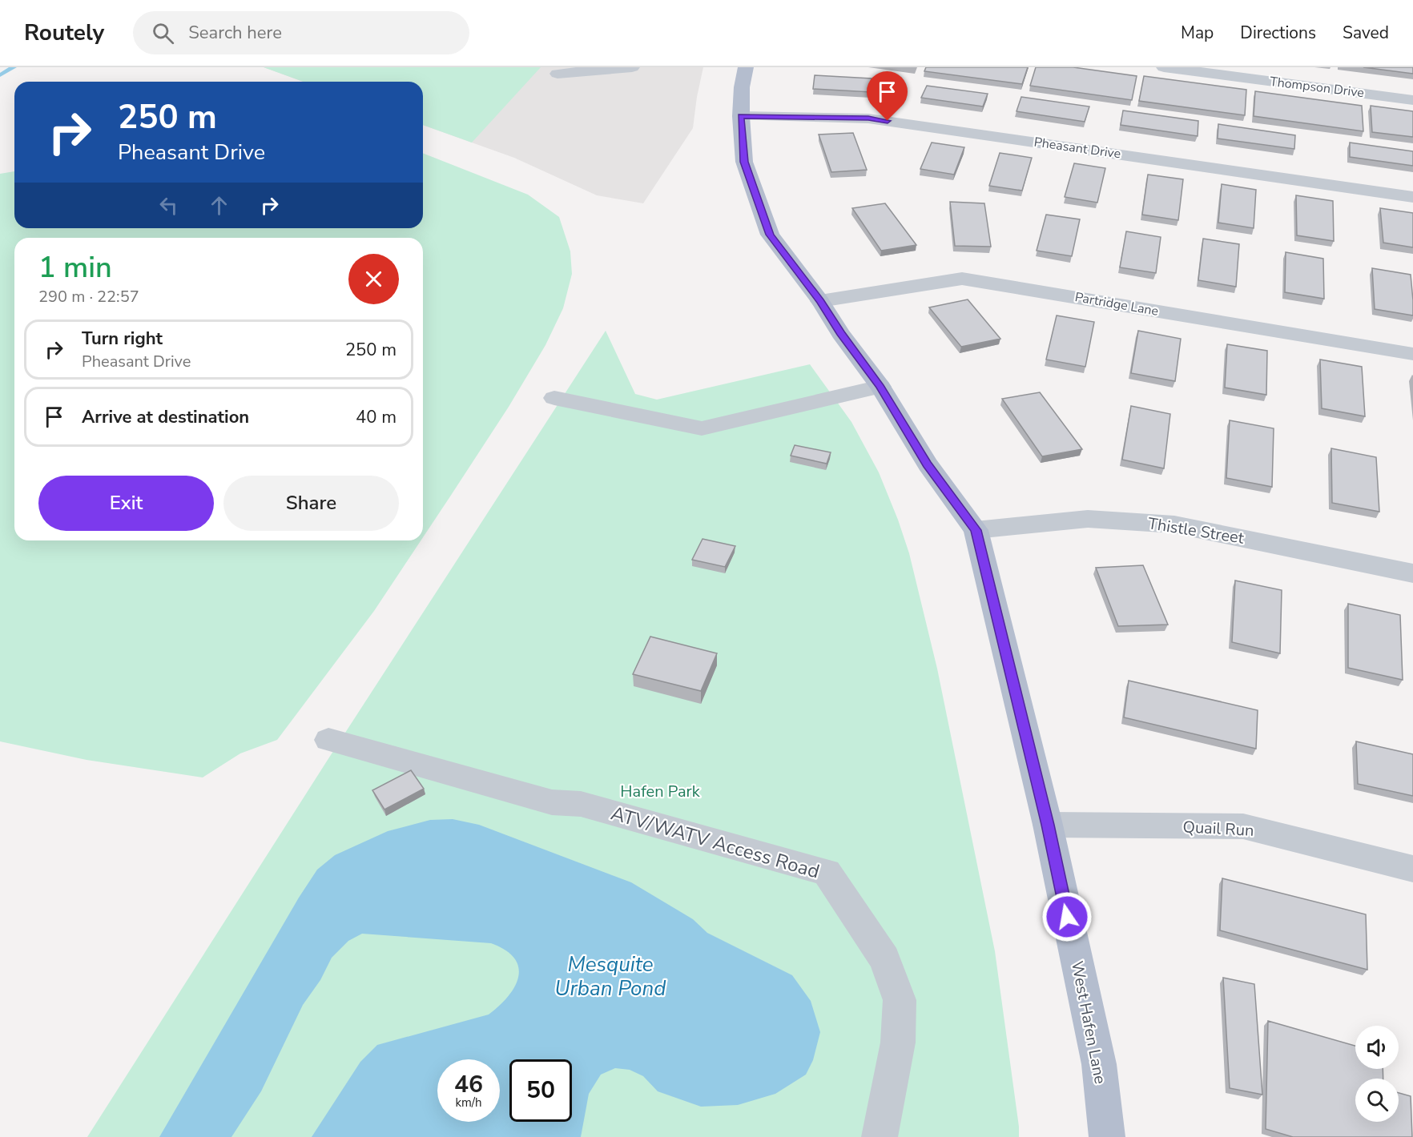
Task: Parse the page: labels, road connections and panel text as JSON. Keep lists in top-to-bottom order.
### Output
{
  "streets": {
    "main road": ["West Hafen Lane"],
    "street": [
      "Thompson Drive",
      "Pheasant Drive",
      "Partridge Lane",
      "Thistle Street",
      "Quail Run",
      "ATV/WATV Access Road"
    ]
  },
  "crossings": [
    ["Pheasant Drive", "West Hafen Lane"],
    ["Partridge Lane", "West Hafen Lane"],
    ["Thistle Street", "West Hafen Lane"],
    ["Quail Run", "West Hafen Lane"]
  ],
  "water": ["Mesquite Urban Pond"],
  "parks": ["Hafen Park"],
  "page": {
    "header": "Routely",
    "search": "Search here",
    "nav": ["Map", "Directions", "Saved"],
    "turn": ["250 m", "Pheasant Drive"],
    "heading": ["1 min", "290 m · 22:57"],
    "list": [
      {
        "name": "Turn right",
        "note": "Pheasant Drive",
        "value": "250 m"
      },
      {
        "name": "Arrive at destination",
        "value": "40 m"
      }
    ],
    "buttons": ["Exit", "Share"],
    "speed": "46 km/h",
    "limit": "50"
  }
}
